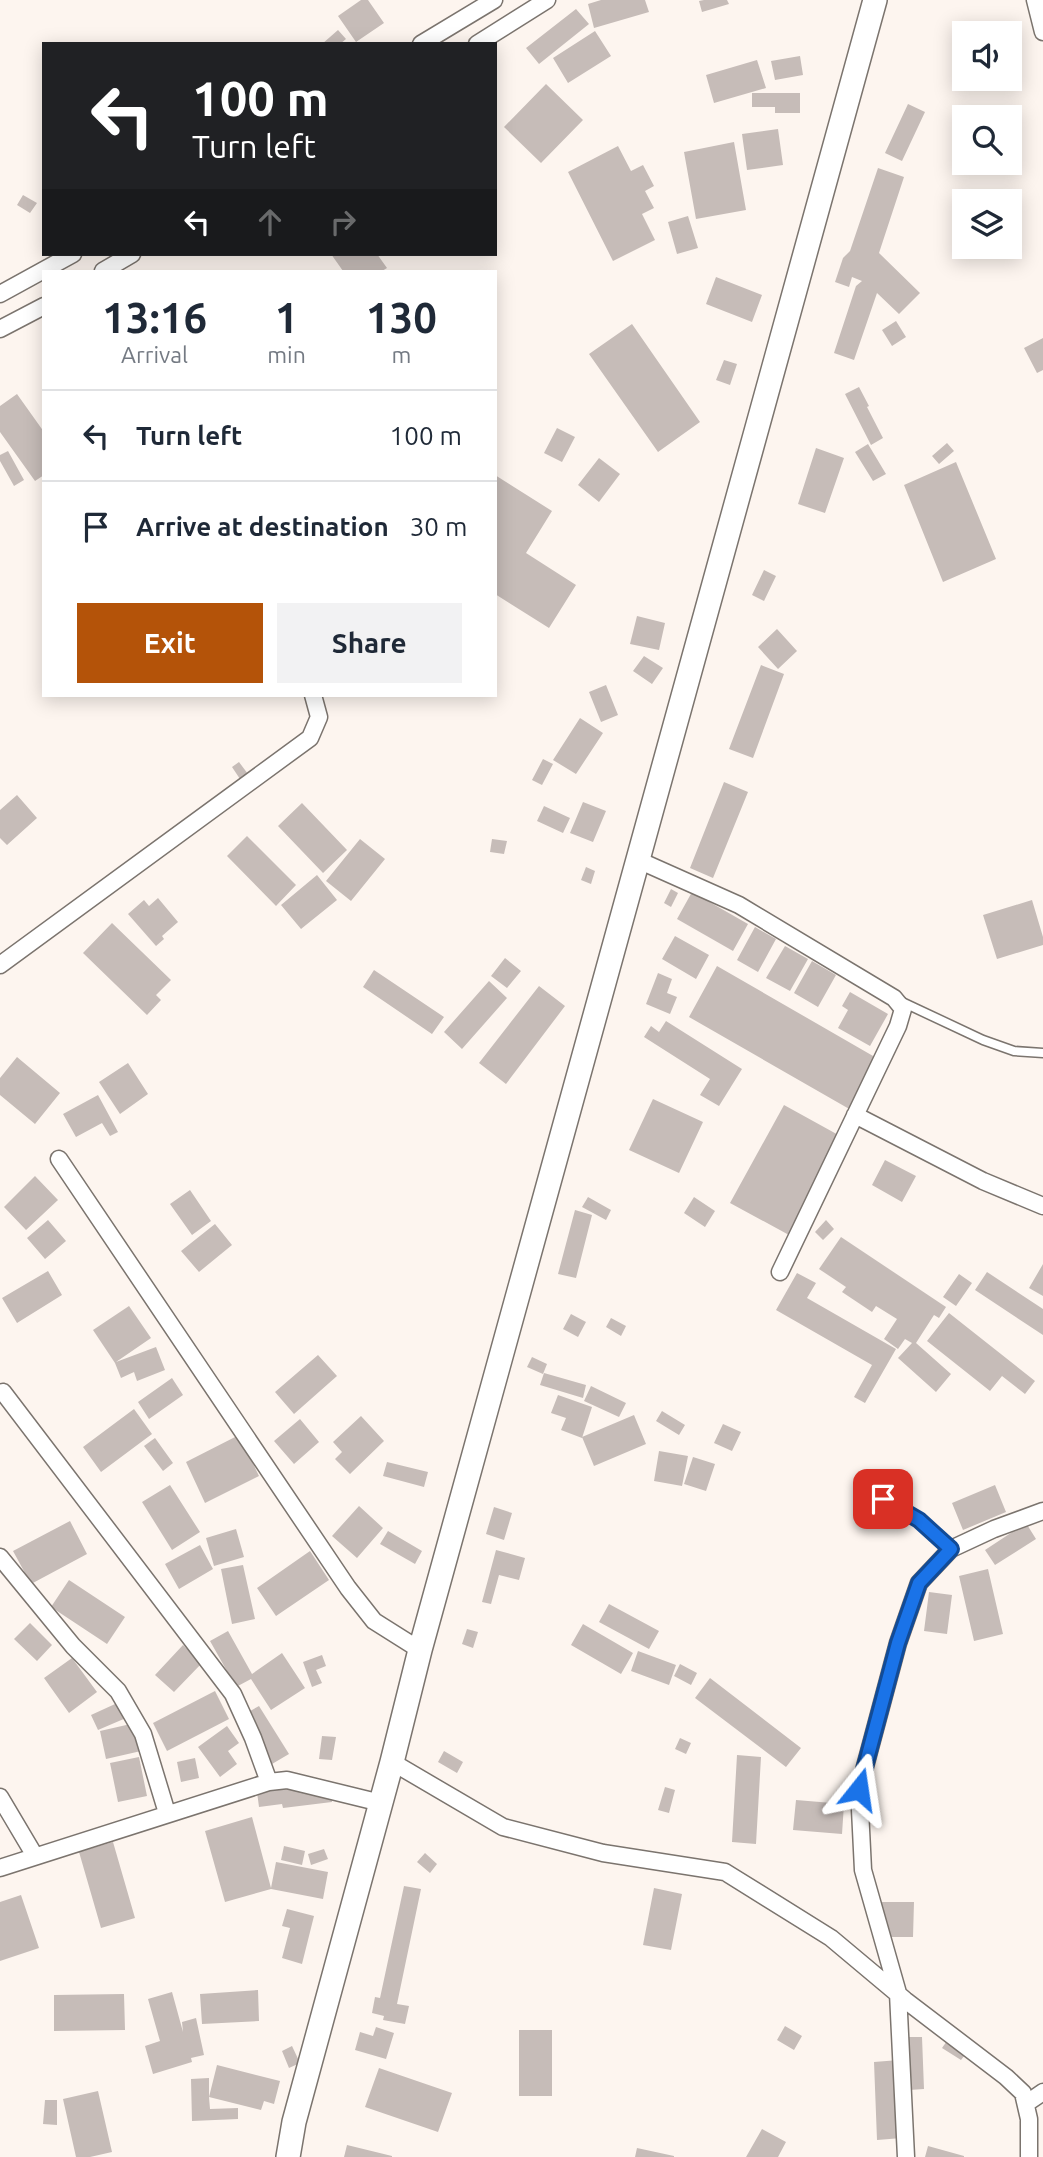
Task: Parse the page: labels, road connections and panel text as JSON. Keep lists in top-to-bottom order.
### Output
{
  "page": {
    "turn": ["100 m", "Turn left"],
    "eta": [
      "13:16",
      "Arrival",
      "1",
      "min",
      "130",
      "m"
    ],
    "list": [
      {
        "name": "Turn left",
        "value": "100 m"
      },
      {
        "name": "Arrive at destination",
        "value": "30 m"
      }
    ],
    "buttons": ["Exit", "Share"]
  }
}
